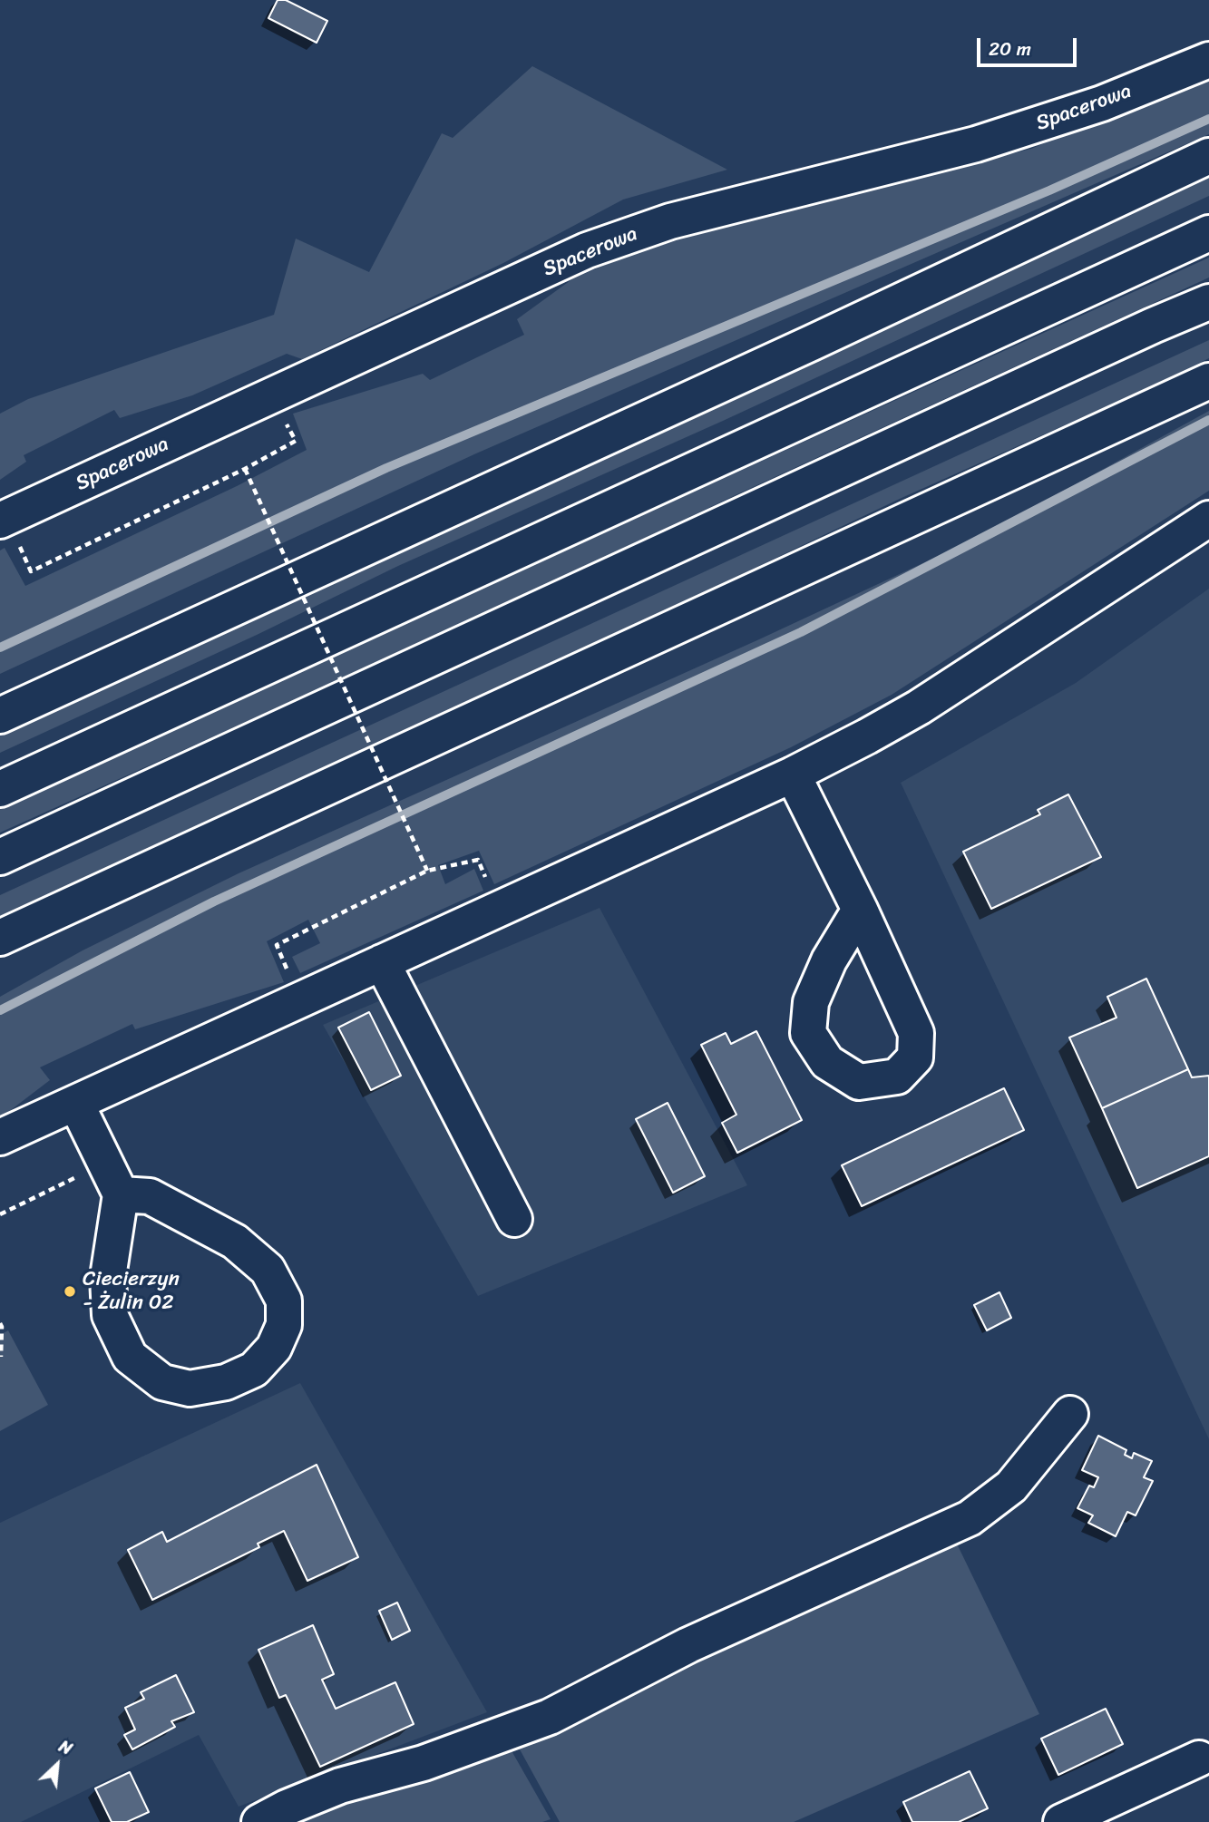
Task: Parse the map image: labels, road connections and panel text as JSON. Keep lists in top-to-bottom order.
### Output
{
  "streets": {
    "main road": ["Spacerowa"]
  },
  "places": ["Ciecierzyn - Żulin 02"],
  "scale_bar": "20 m",
  "north": "top right"
}
